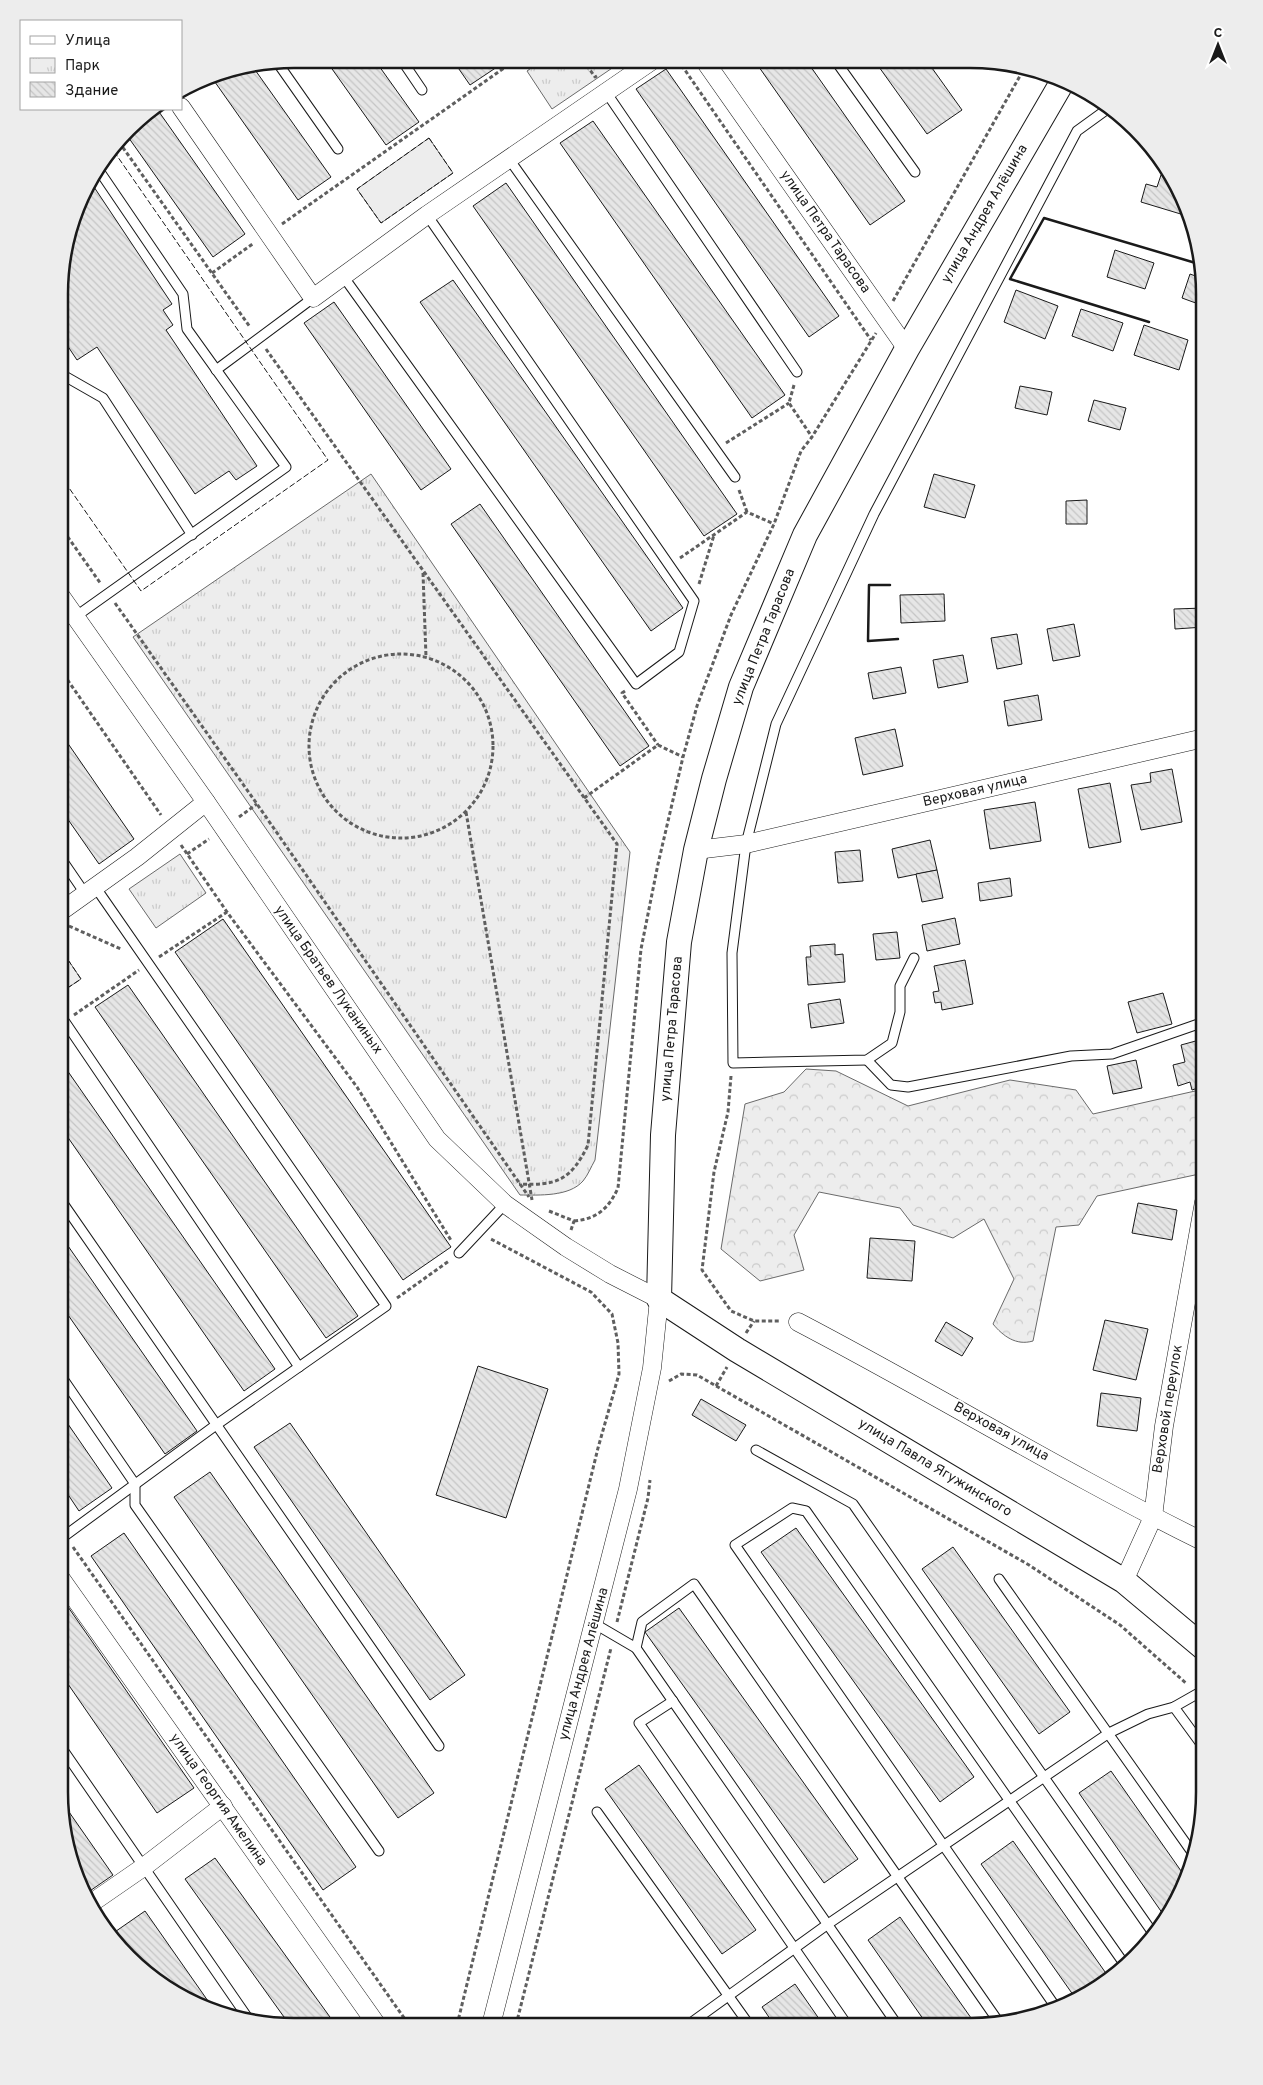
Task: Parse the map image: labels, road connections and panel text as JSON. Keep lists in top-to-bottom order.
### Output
{
  "streets": {
    "street": [
      "улица Андрея Алёшина",
      "улица Петра Тарасова",
      "Верховая улица",
      "улица Братьев Луканиных",
      "Верховой переулок",
      "улица Павла Ягужинского",
      "улица Георгия Амелина"
    ]
  },
  "crossings": [
    ["улица Андрея Алёшина", "улица Петра Тарасова"],
    ["улица Андрея Алёшина", "улица Братьев Луканиных"],
    ["улица Андрея Алёшина", "улица Павла Ягужинского"],
    ["улица Петра Тарасова", "Верховая улица"],
    ["улица Петра Тарасова", "улица Братьев Луканиных"],
    ["улица Петра Тарасова", "улица Павла Ягужинского"],
    ["Верховая улица", "Верховой переулок"],
    ["улица Братьев Луканиных", "улица Павла Ягужинского"],
    ["Верховой переулок", "улица Павла Ягужинского"]
  ],
  "legend": ["Улица", "Парк", "Здание"],
  "north": "top"
}
